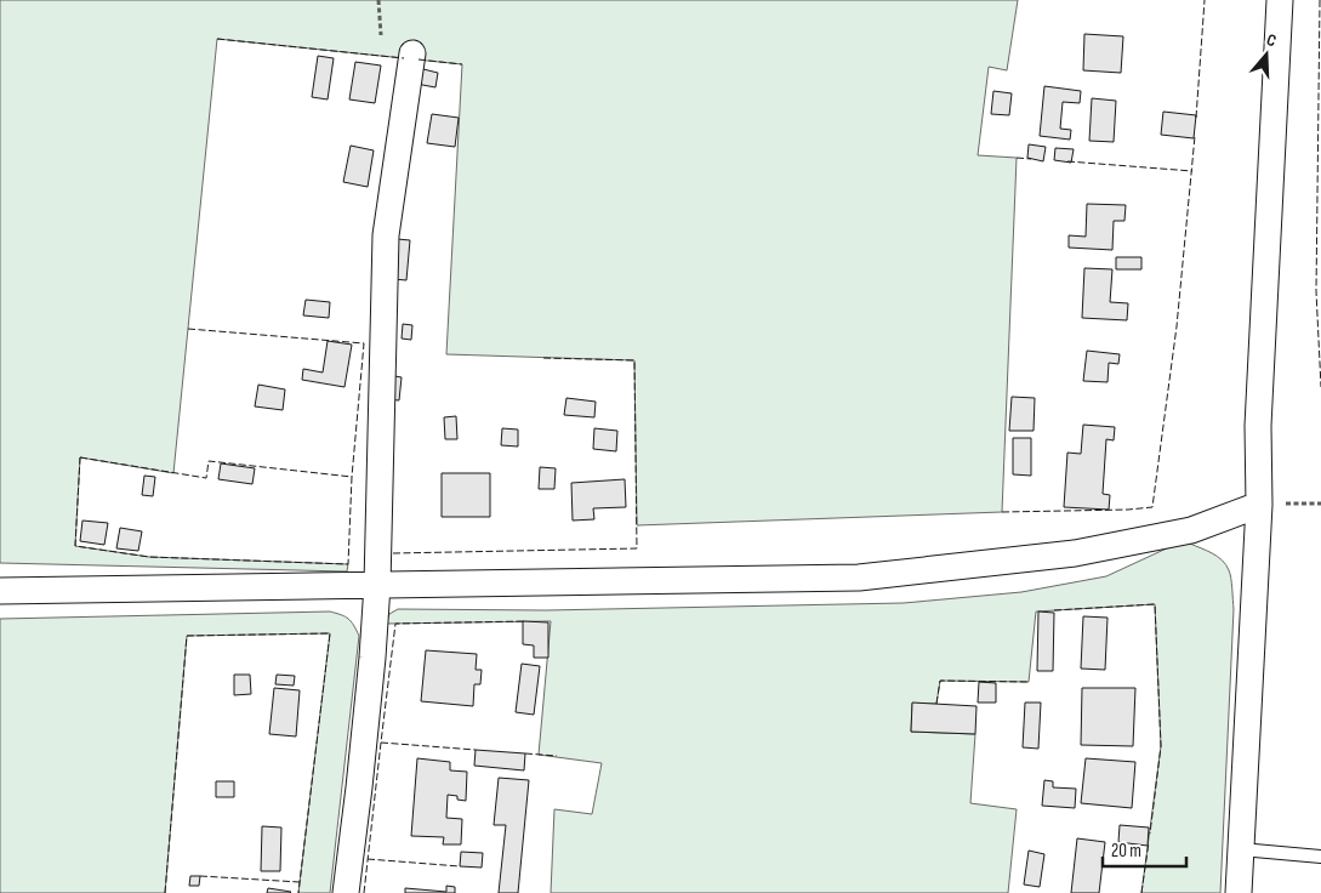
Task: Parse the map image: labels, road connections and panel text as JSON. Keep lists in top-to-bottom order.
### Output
{
  "scale_bar": "20 m",
  "north": "top"
}
